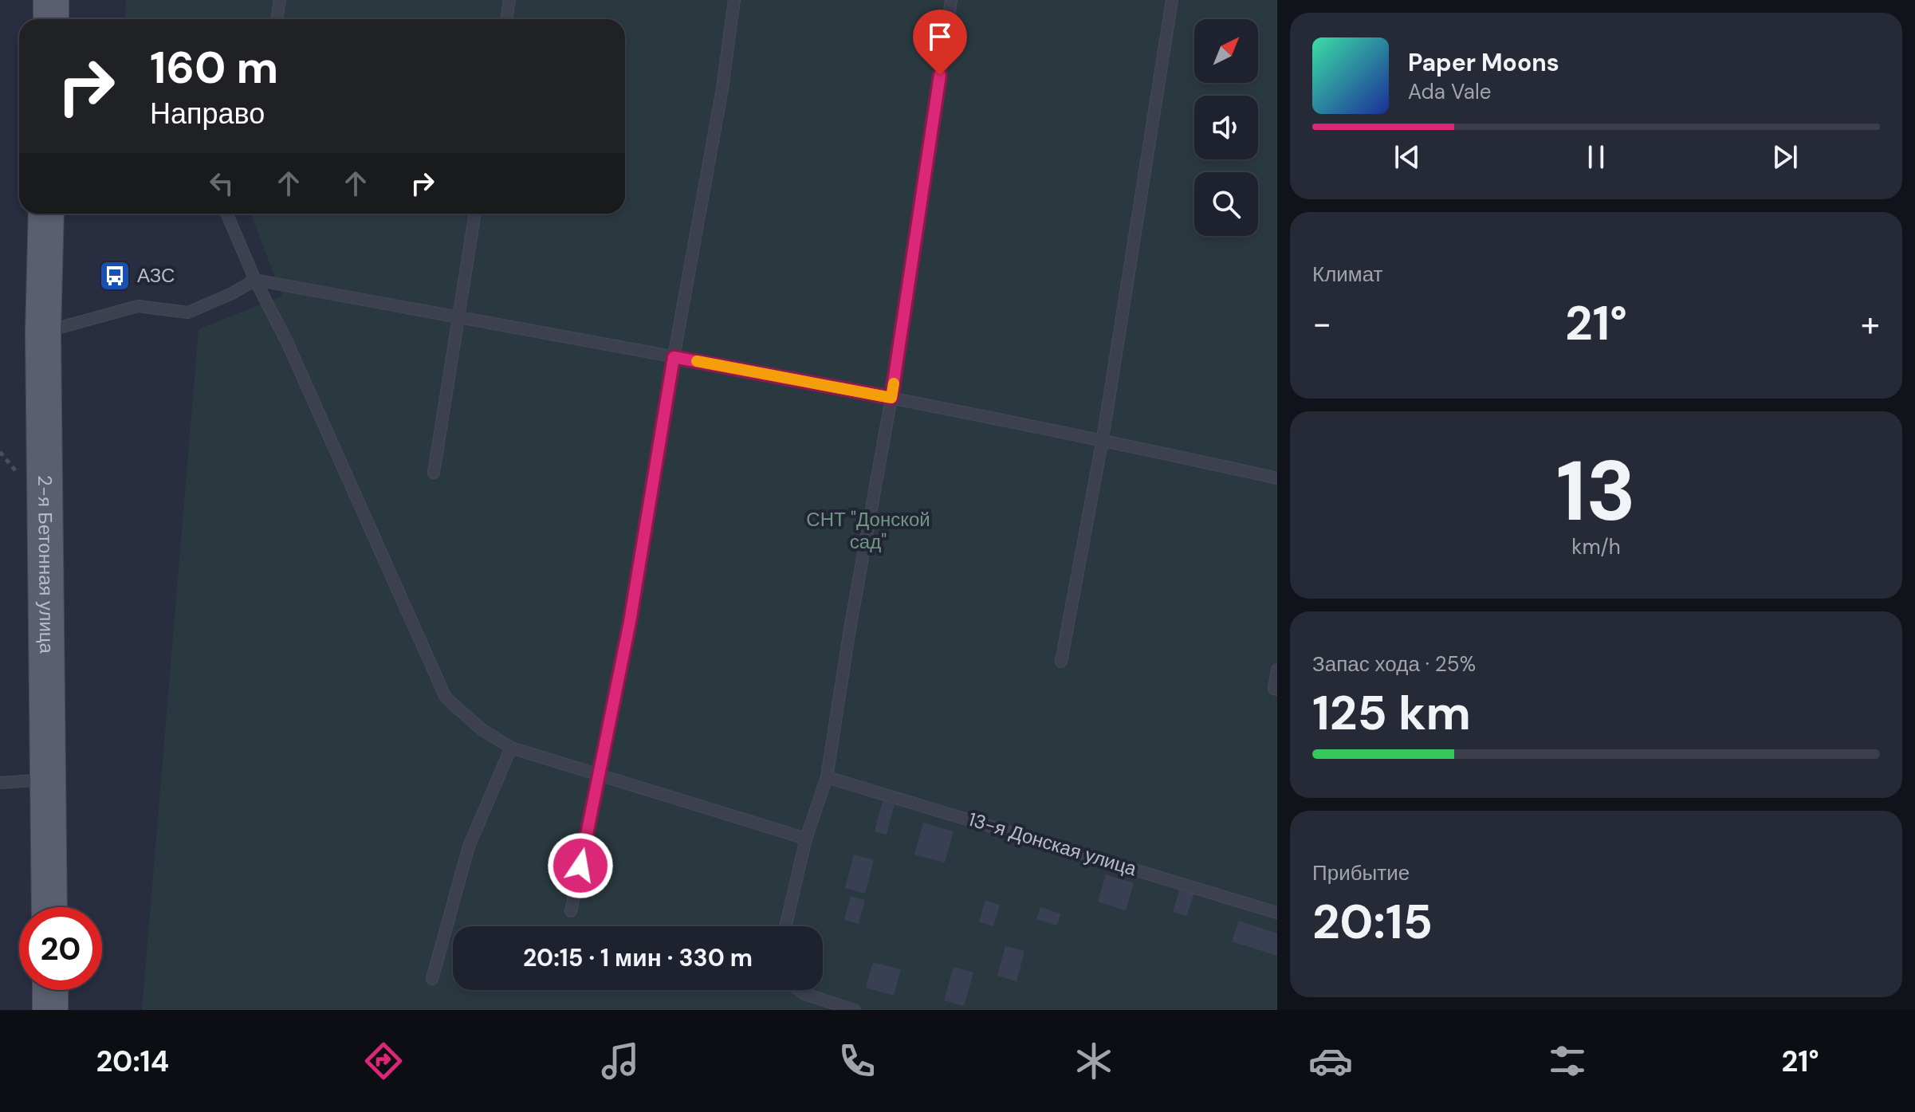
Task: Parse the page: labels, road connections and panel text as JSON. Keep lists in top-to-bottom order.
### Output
{
  "streets": {
    "main road": ["2-я Бетонная улица"],
    "lane": ["13-я Донская улица"]
  },
  "parks": ["СНТ \"Донской сад\""],
  "places": {
    "bus stop": ["АЗС"]
  },
  "north": "top right",
  "page": {
    "turn": ["160 m", "Направо"],
    "song": ["Paper Moons", "Ada Vale"],
    "tile": [
      "Климат",
      ["13", "km/h"],
      ["Запас хода · 25%", "125 km"],
      ["Прибытие", "20:15"]
    ],
    "heat": ["−", "21°", "+"],
    "limit": "20",
    "trip": "20:15 · 1 мин · 330 m",
    "tabs": ["20:14", "21°"]
  }
}
